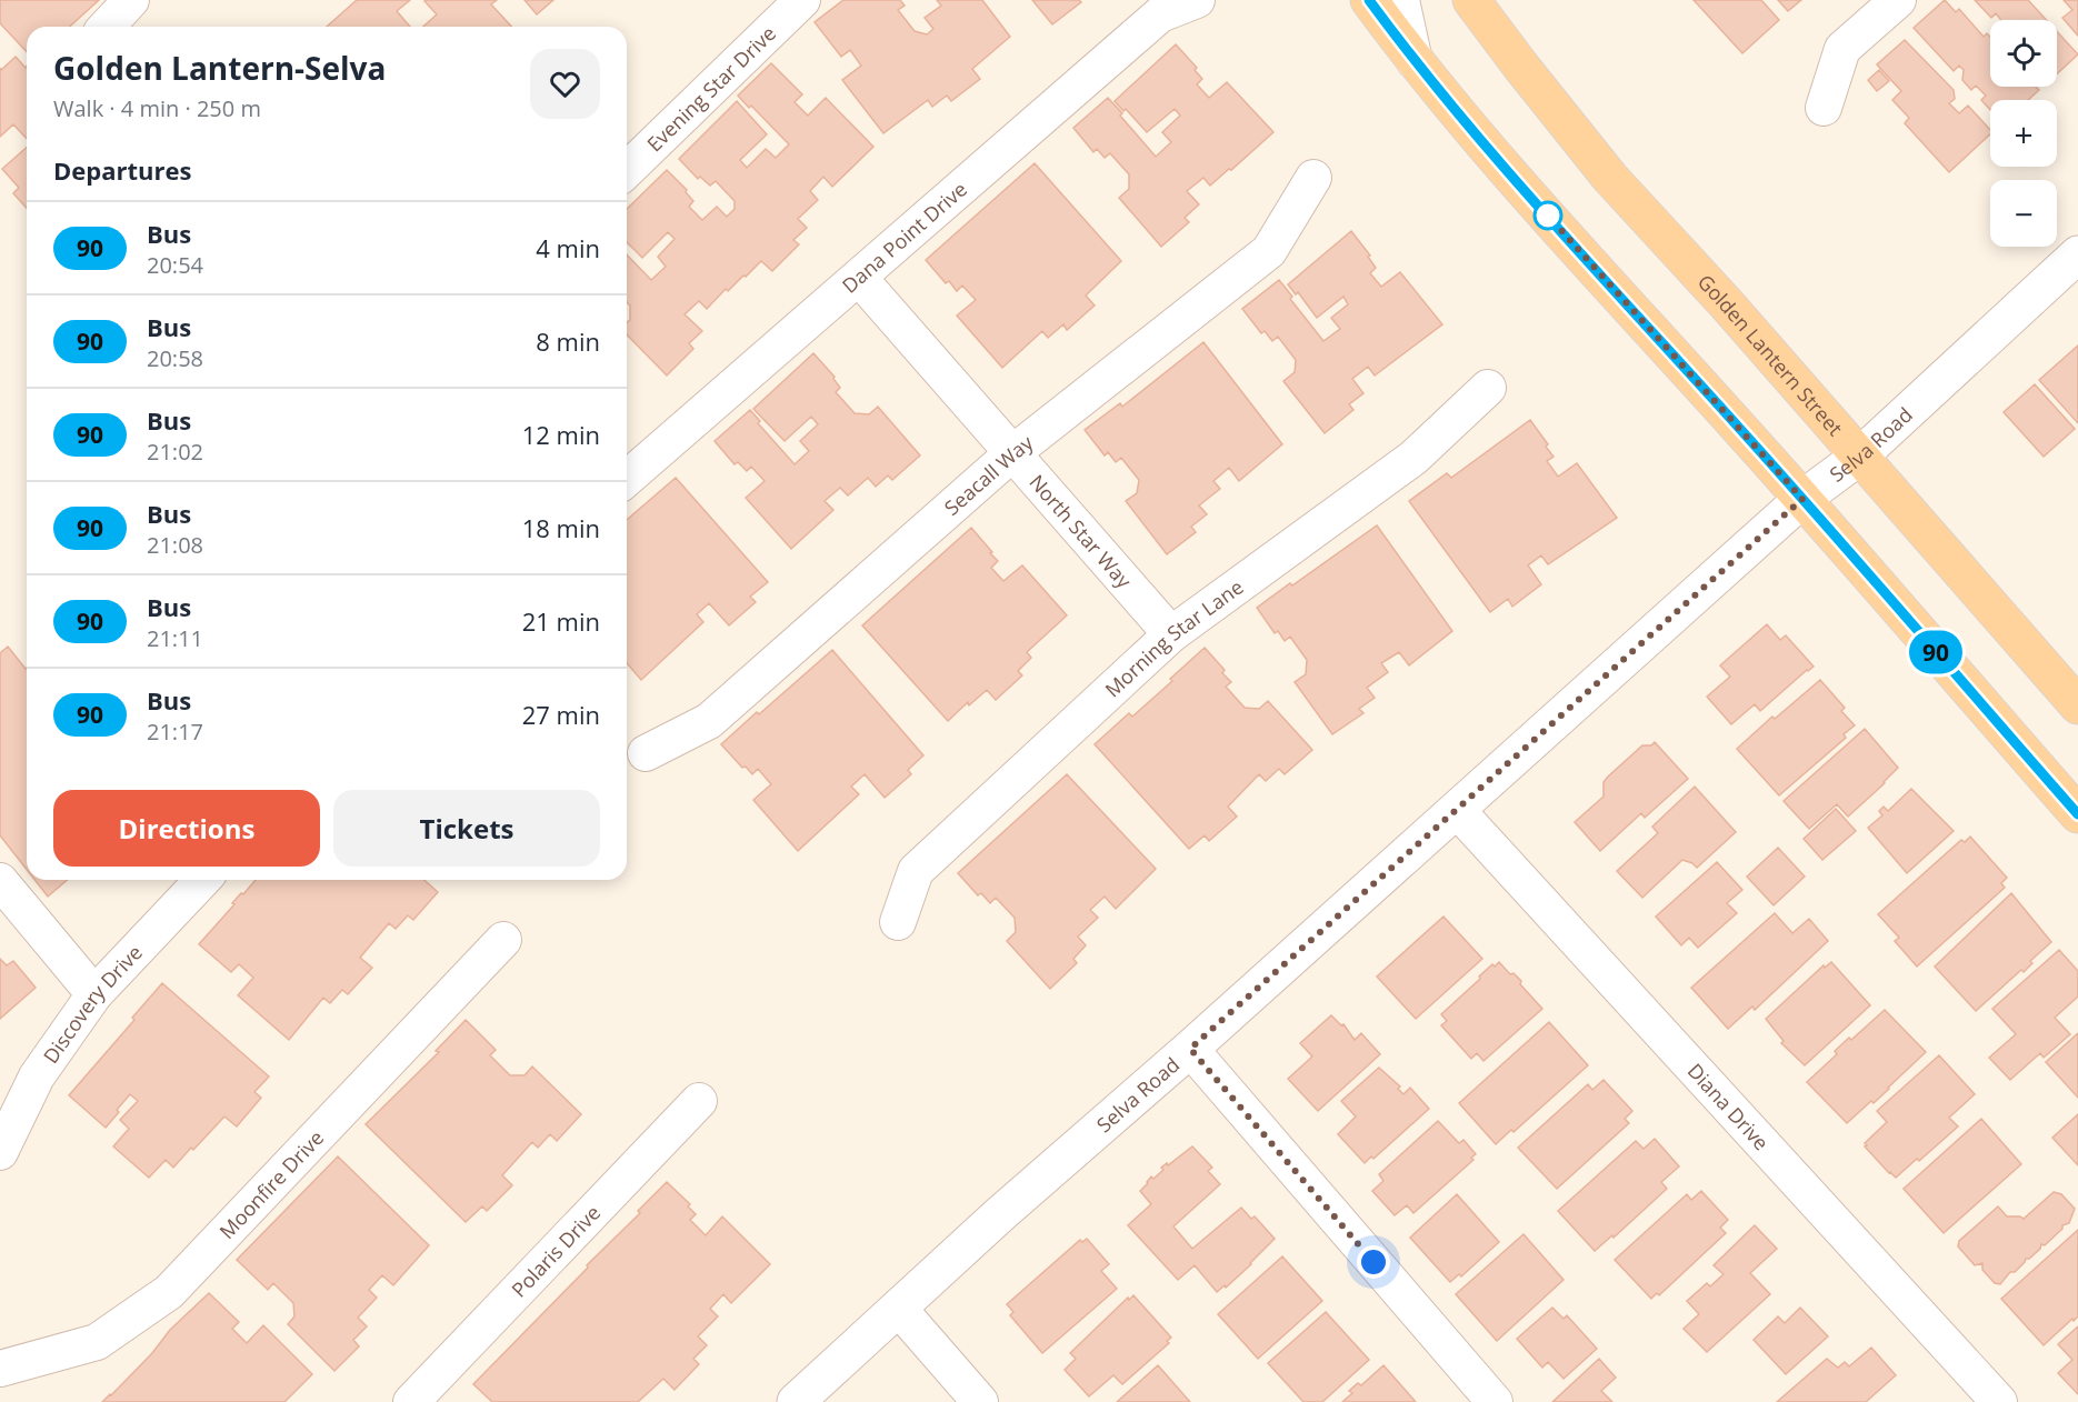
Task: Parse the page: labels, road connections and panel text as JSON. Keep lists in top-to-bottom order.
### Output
{
  "streets": {
    "main road": ["Golden Lantern Street"],
    "street": [
      "Evening Star Drive",
      "Dana Point Drive",
      "Selva Road",
      "Seacall Way",
      "North Star Way",
      "Morning Star Lane",
      "Discovery Drive",
      "Diana Drive",
      "Moonfire Drive",
      "Polaris Drive"
    ]
  },
  "crossings": [
    ["Dana Point Drive", "North Star Way"],
    ["Golden Lantern Street", "Selva Road"],
    ["Selva Road", "Diana Drive"],
    ["Seacall Way", "North Star Way"],
    ["North Star Way", "Morning Star Lane"]
  ],
  "lines": ["bus line 90"],
  "page": {
    "on_map": "90",
    "map_buttons": ["+", "−"],
    "heading": [
      ["Golden Lantern-Selva", "Walk · 4 min · 250 m"],
      "Departures"
    ],
    "list": [
      {
        "mark": "90",
        "name": "Bus",
        "note": "20:54",
        "value": "4 min"
      },
      {
        "mark": "90",
        "name": "Bus",
        "note": "20:58",
        "value": "8 min"
      },
      {
        "mark": "90",
        "name": "Bus",
        "note": "21:02",
        "value": "12 min"
      },
      {
        "mark": "90",
        "name": "Bus",
        "note": "21:08",
        "value": "18 min"
      },
      {
        "mark": "90",
        "name": "Bus",
        "note": "21:11",
        "value": "21 min"
      },
      {
        "mark": "90",
        "name": "Bus",
        "note": "21:17",
        "value": "27 min"
      }
    ],
    "buttons": ["Directions", "Tickets"]
  }
}
